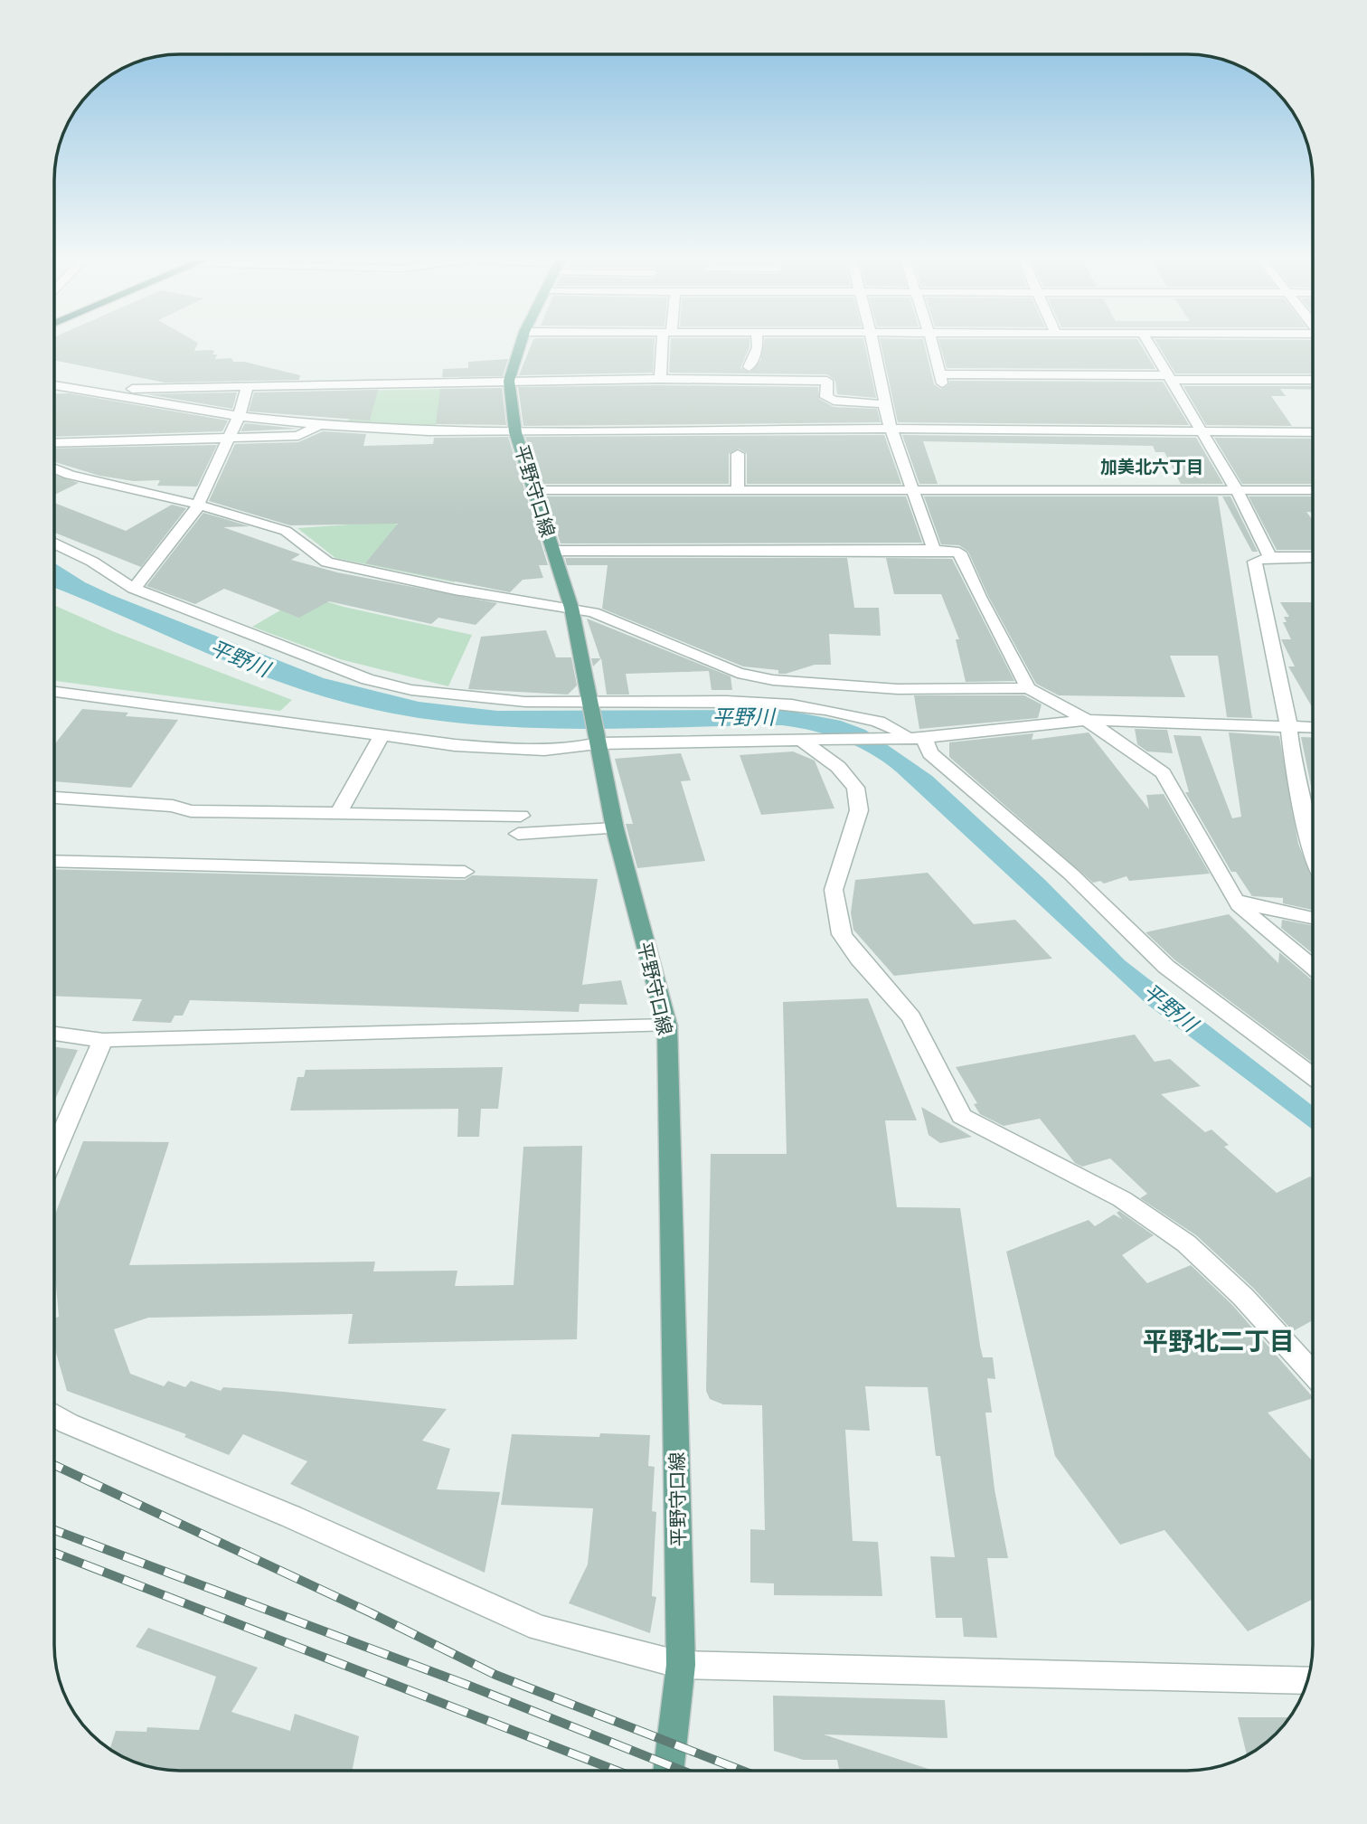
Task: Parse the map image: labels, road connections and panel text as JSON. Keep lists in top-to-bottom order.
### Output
{
  "streets": {
    "main road": ["平野守口線"]
  },
  "districts": ["加美北六丁目", "平野北二丁目"],
  "water": ["平野川"]
}
